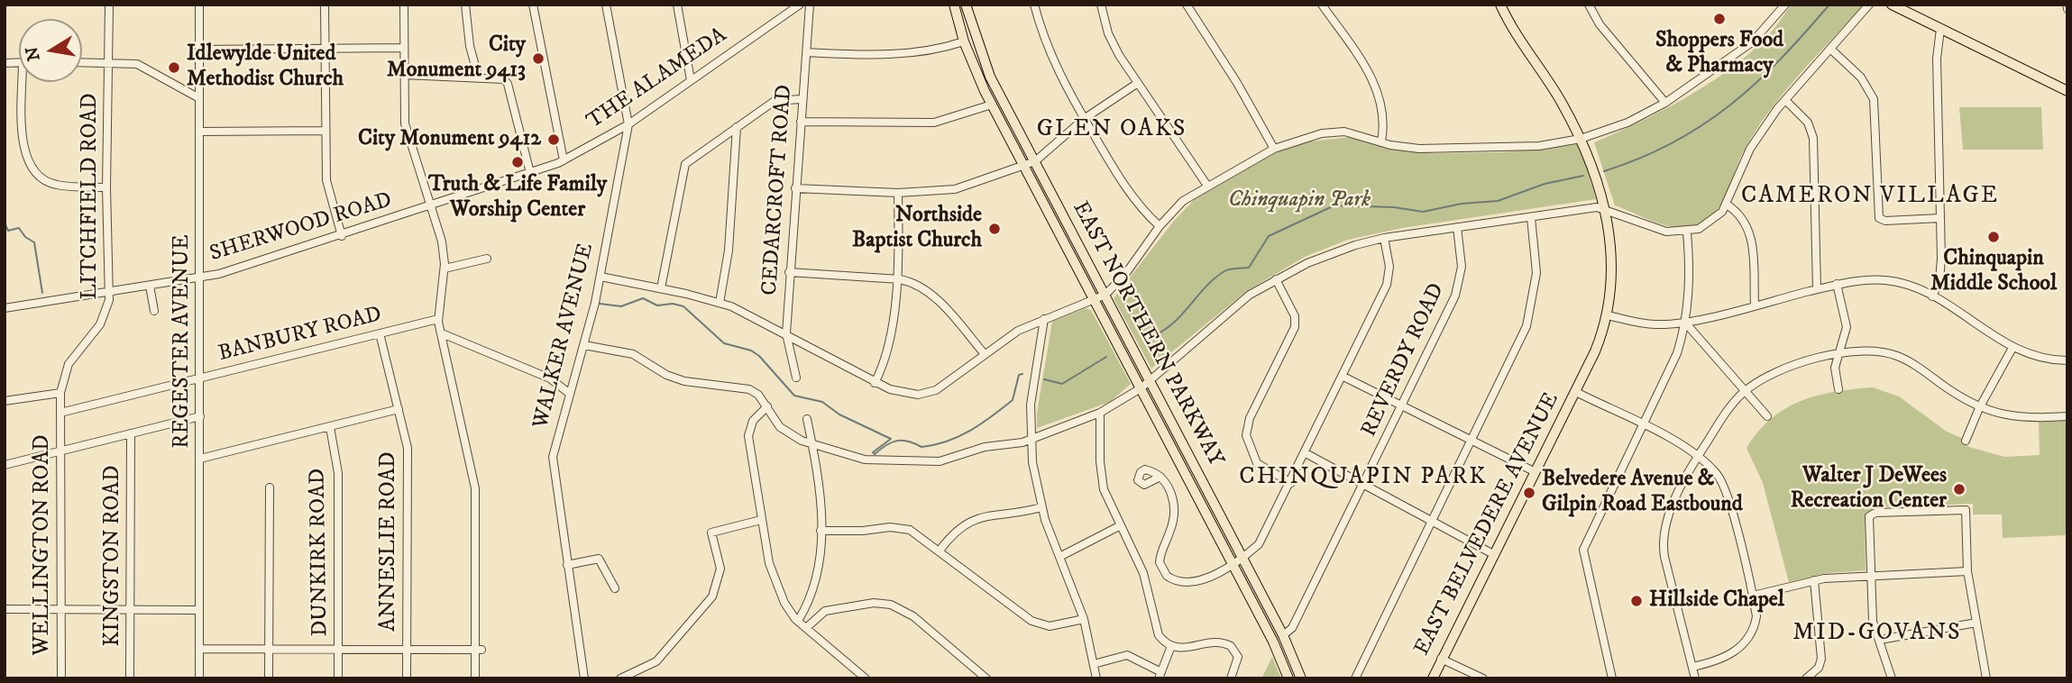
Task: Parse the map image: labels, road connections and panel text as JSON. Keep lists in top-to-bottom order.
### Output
{
  "streets": {
    "main road": ["EAST NORTHERN PARKWAY", "EAST BELVEDERE AVENUE"],
    "street": [
      "THE ALAMEDA",
      "CEDARCROFT ROAD",
      "LITCHFIELD ROAD",
      "SHERWOOD ROAD",
      "BANBURY ROAD",
      "WALKER AVENUE",
      "REGESTER AVENUE",
      "REVERDY ROAD",
      "ANNESLIE ROAD",
      "WELLINGTON ROAD",
      "DUNKIRK ROAD",
      "KINGSTON ROAD"
    ]
  },
  "crossings": [
    ["THE ALAMEDA", "SHERWOOD ROAD"],
    ["THE ALAMEDA", "WALKER AVENUE"],
    ["LITCHFIELD ROAD", "SHERWOOD ROAD"],
    ["LITCHFIELD ROAD", "BANBURY ROAD"],
    ["LITCHFIELD ROAD", "WELLINGTON ROAD"],
    ["SHERWOOD ROAD", "REGESTER AVENUE"],
    ["EAST NORTHERN PARKWAY", "REVERDY ROAD"],
    ["BANBURY ROAD", "REGESTER AVENUE"],
    ["BANBURY ROAD", "ANNESLIE ROAD"],
    ["BANBURY ROAD", "WELLINGTON ROAD"]
  ],
  "districts": [
    "GLEN OAKS",
    "CAMERON VILLAGE",
    "CHINQUAPIN PARK",
    "MID-GOVANS"
  ],
  "parks": ["Chinquapin Park"],
  "places": [
    "Shoppers Food & Pharmacy",
    "City Monument 9413",
    "Idlewylde United Methodist Church",
    "City Monument 9412",
    "Truth & Life Family Worship Center",
    "Northside Baptist Church",
    "Chinquapin Middle School",
    "Walter J DeWees Recreation Center",
    "Belvedere Avenue & Gilpin Road Eastbound",
    "Hillside Chapel"
  ],
  "north": "left"
}
